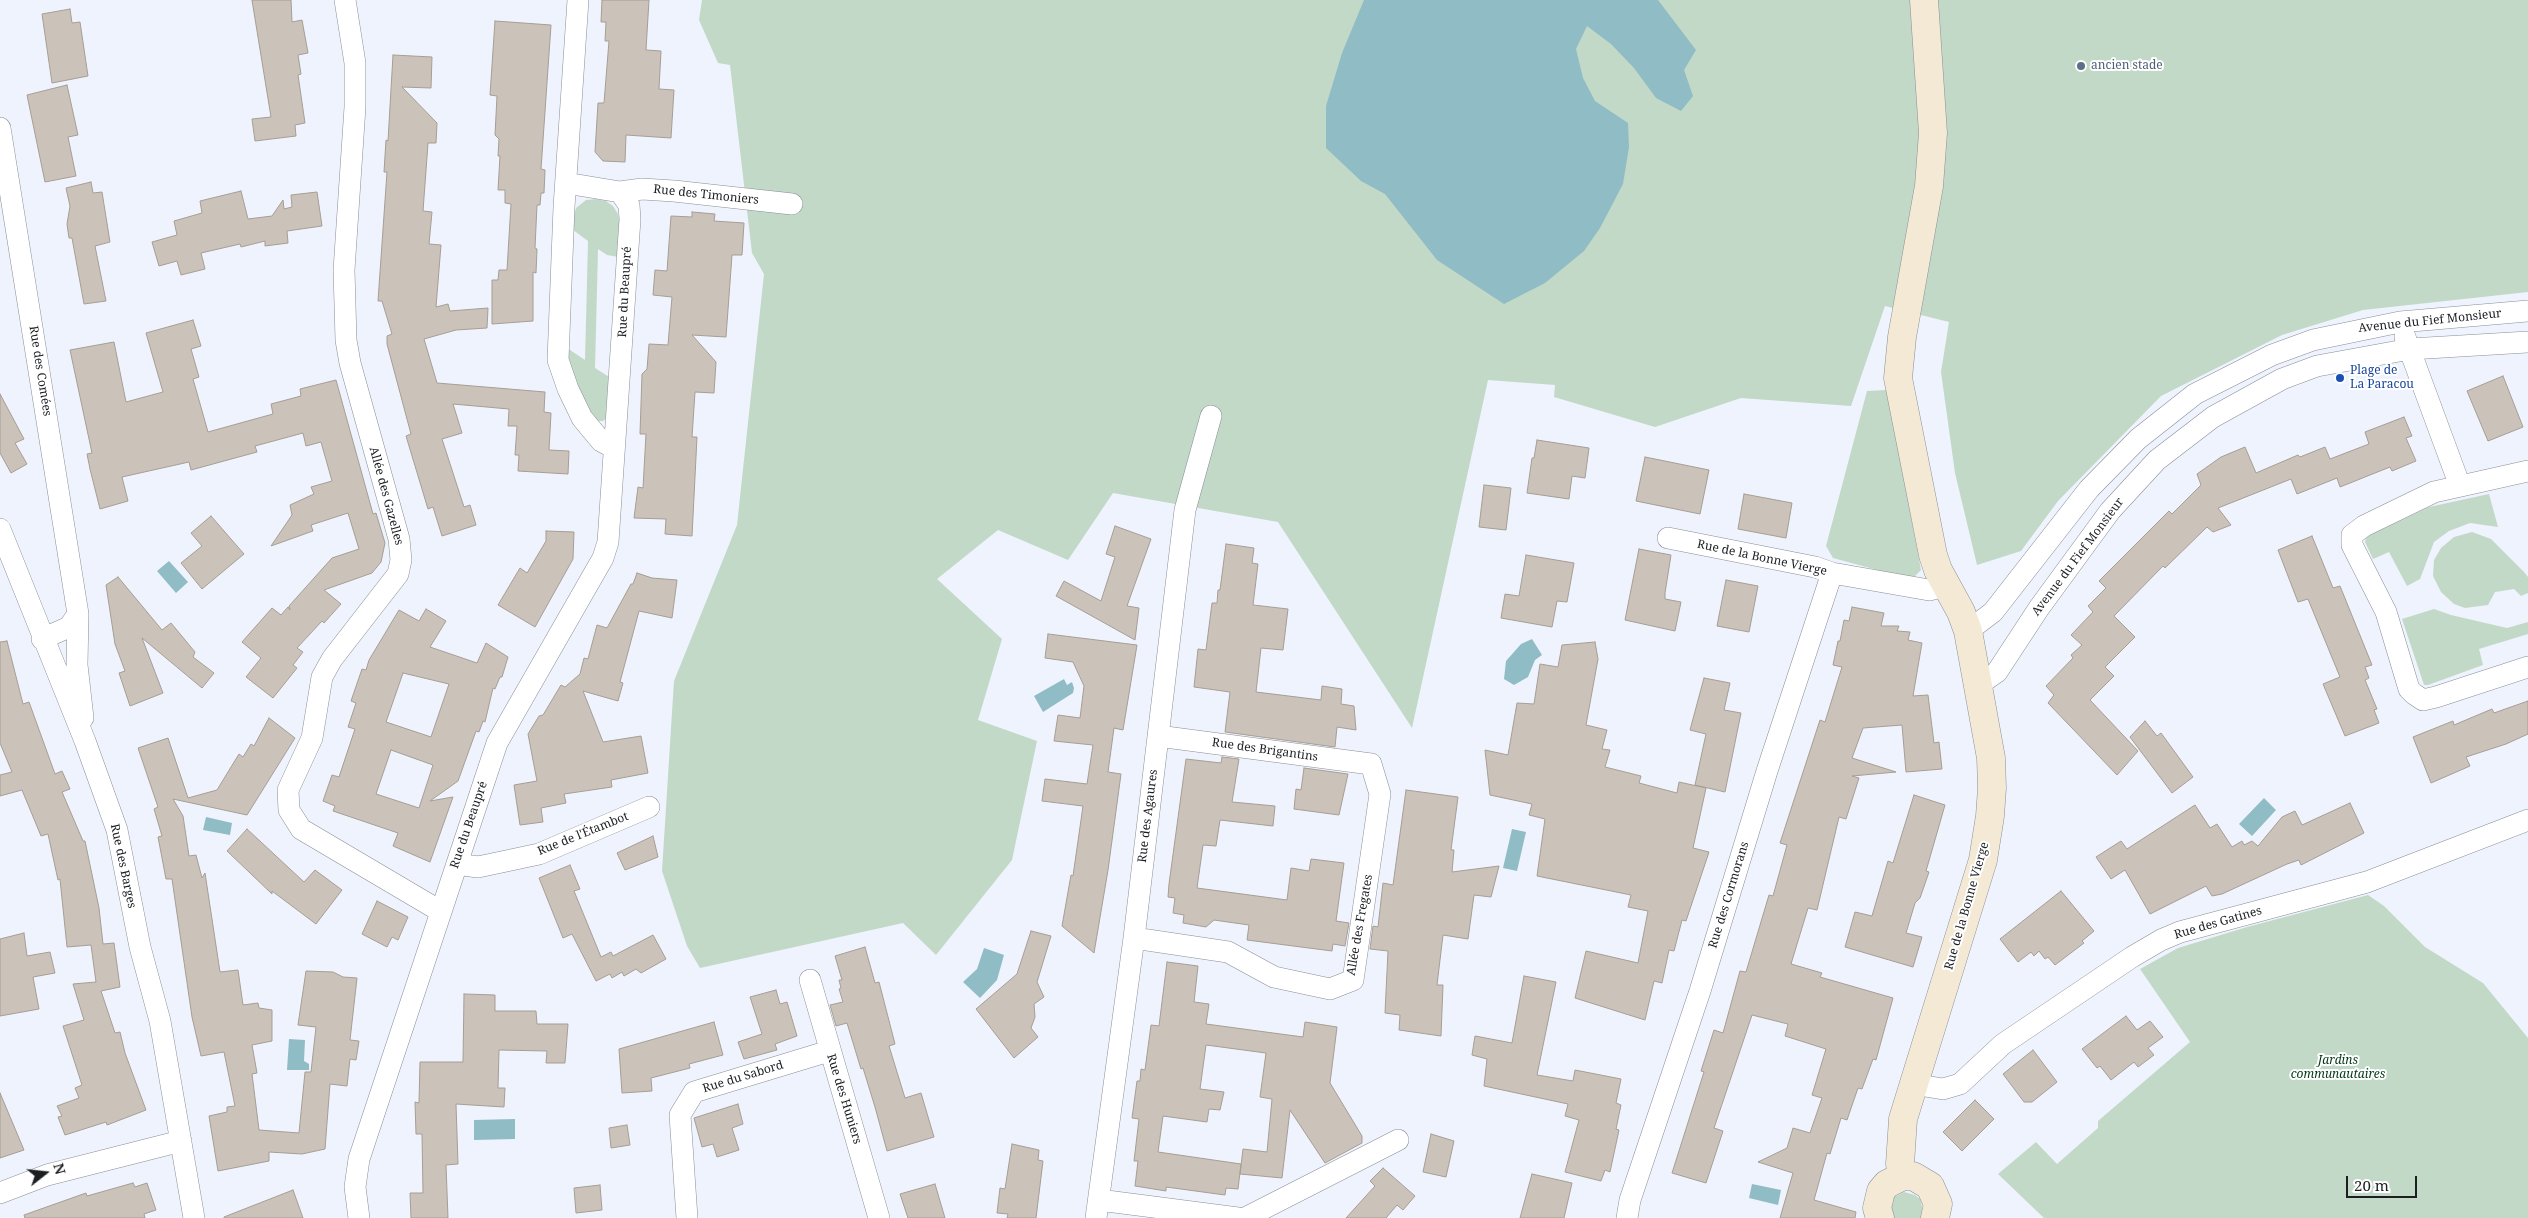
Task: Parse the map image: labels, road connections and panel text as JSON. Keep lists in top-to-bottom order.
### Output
{
  "streets": {
    "street": [
      "Rue des Timoniers",
      "Rue du Beaupré",
      "Avenue du Fief Monsieur",
      "Rue des Comées",
      "Allée des Gazelles",
      "Rue de la Bonne Vierge",
      "Rue des Brigantins",
      "Rue des Agaures",
      "Rue de l'Étambot",
      "Rue des Barges",
      "Rue des Cormorans",
      "Rue des Gatines",
      "Allée des Fregates",
      "Rue du Sabord",
      "Rue des Huniers"
    ]
  },
  "crossings": [
    ["Rue des Timoniers", "Rue du Beaupré"],
    ["Rue du Beaupré", "Allée des Gazelles"],
    ["Rue du Beaupré", "Rue de l'Étambot"],
    ["Avenue du Fief Monsieur", "Rue de la Bonne Vierge"],
    ["Rue des Comées", "Rue des Barges"],
    ["Rue de la Bonne Vierge", "Rue des Cormorans"],
    ["Rue de la Bonne Vierge", "Rue des Gatines"],
    ["Rue des Brigantins", "Rue des Agaures"],
    ["Rue des Brigantins", "Allée des Fregates"],
    ["Rue des Agaures", "Allée des Fregates"],
    ["Rue du Sabord", "Rue des Huniers"]
  ],
  "parks": ["Jardins communautaires"],
  "places": ["ancien stade", "Plage de La Paracou"],
  "scale_bar": "20 m",
  "north": "right"
}
